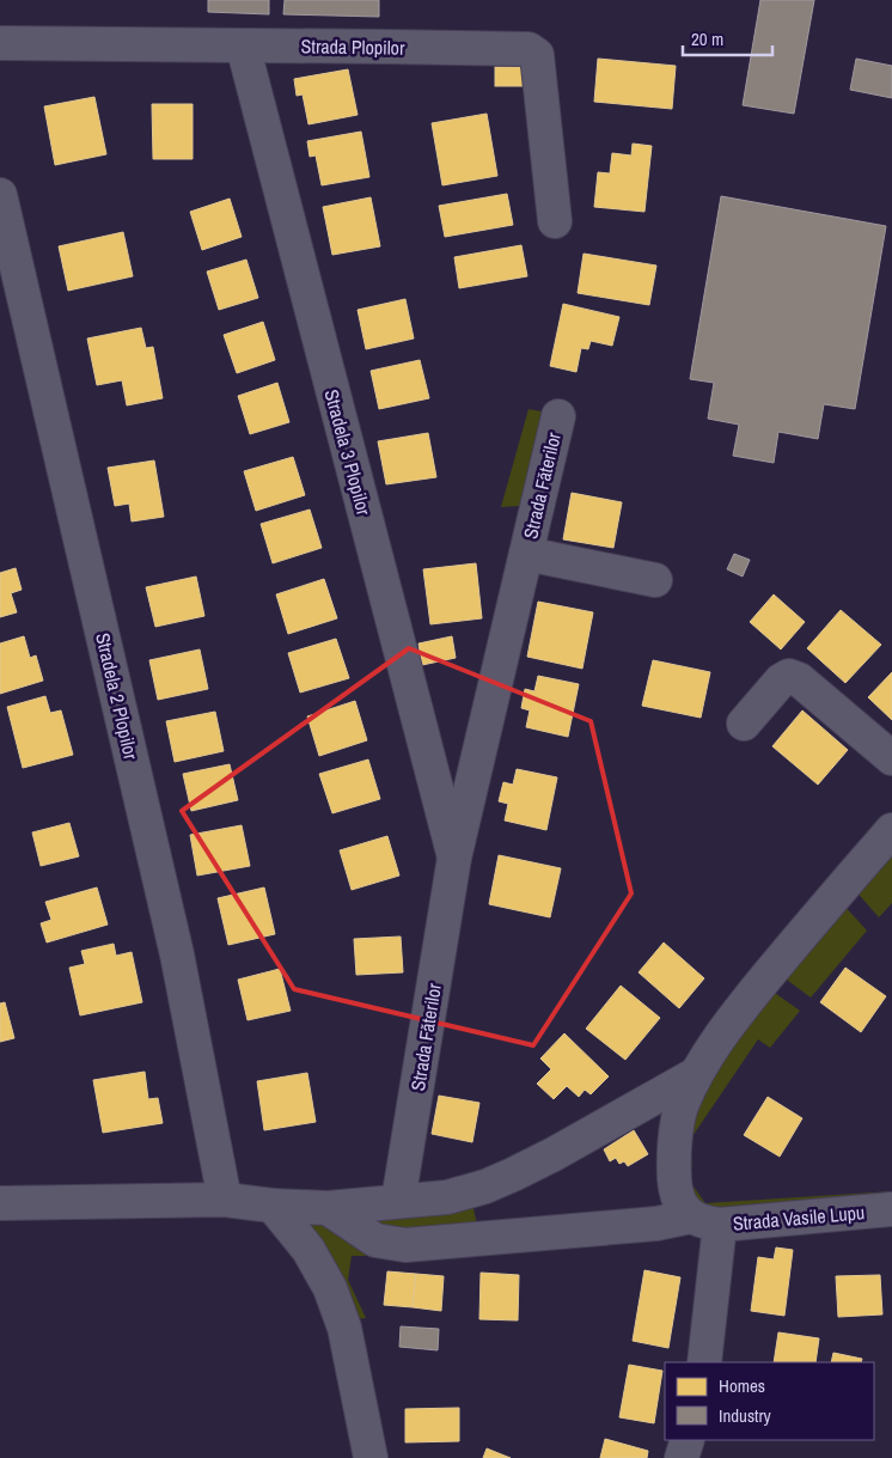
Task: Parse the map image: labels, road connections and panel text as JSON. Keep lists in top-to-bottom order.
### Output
{
  "streets": {
    "street": [
      "Strada Plopilor",
      "Stradela 3 Plopilor",
      "Strada Făterilor",
      "Stradela 2 Plopilor",
      "Strada Vasile Lupu"
    ]
  },
  "crossings": [
    ["Strada Plopilor", "Stradela 3 Plopilor"],
    ["Stradela 3 Plopilor", "Strada Făterilor"]
  ],
  "legend": ["Homes", "Industry"],
  "scale_bar": "20 m"
}
